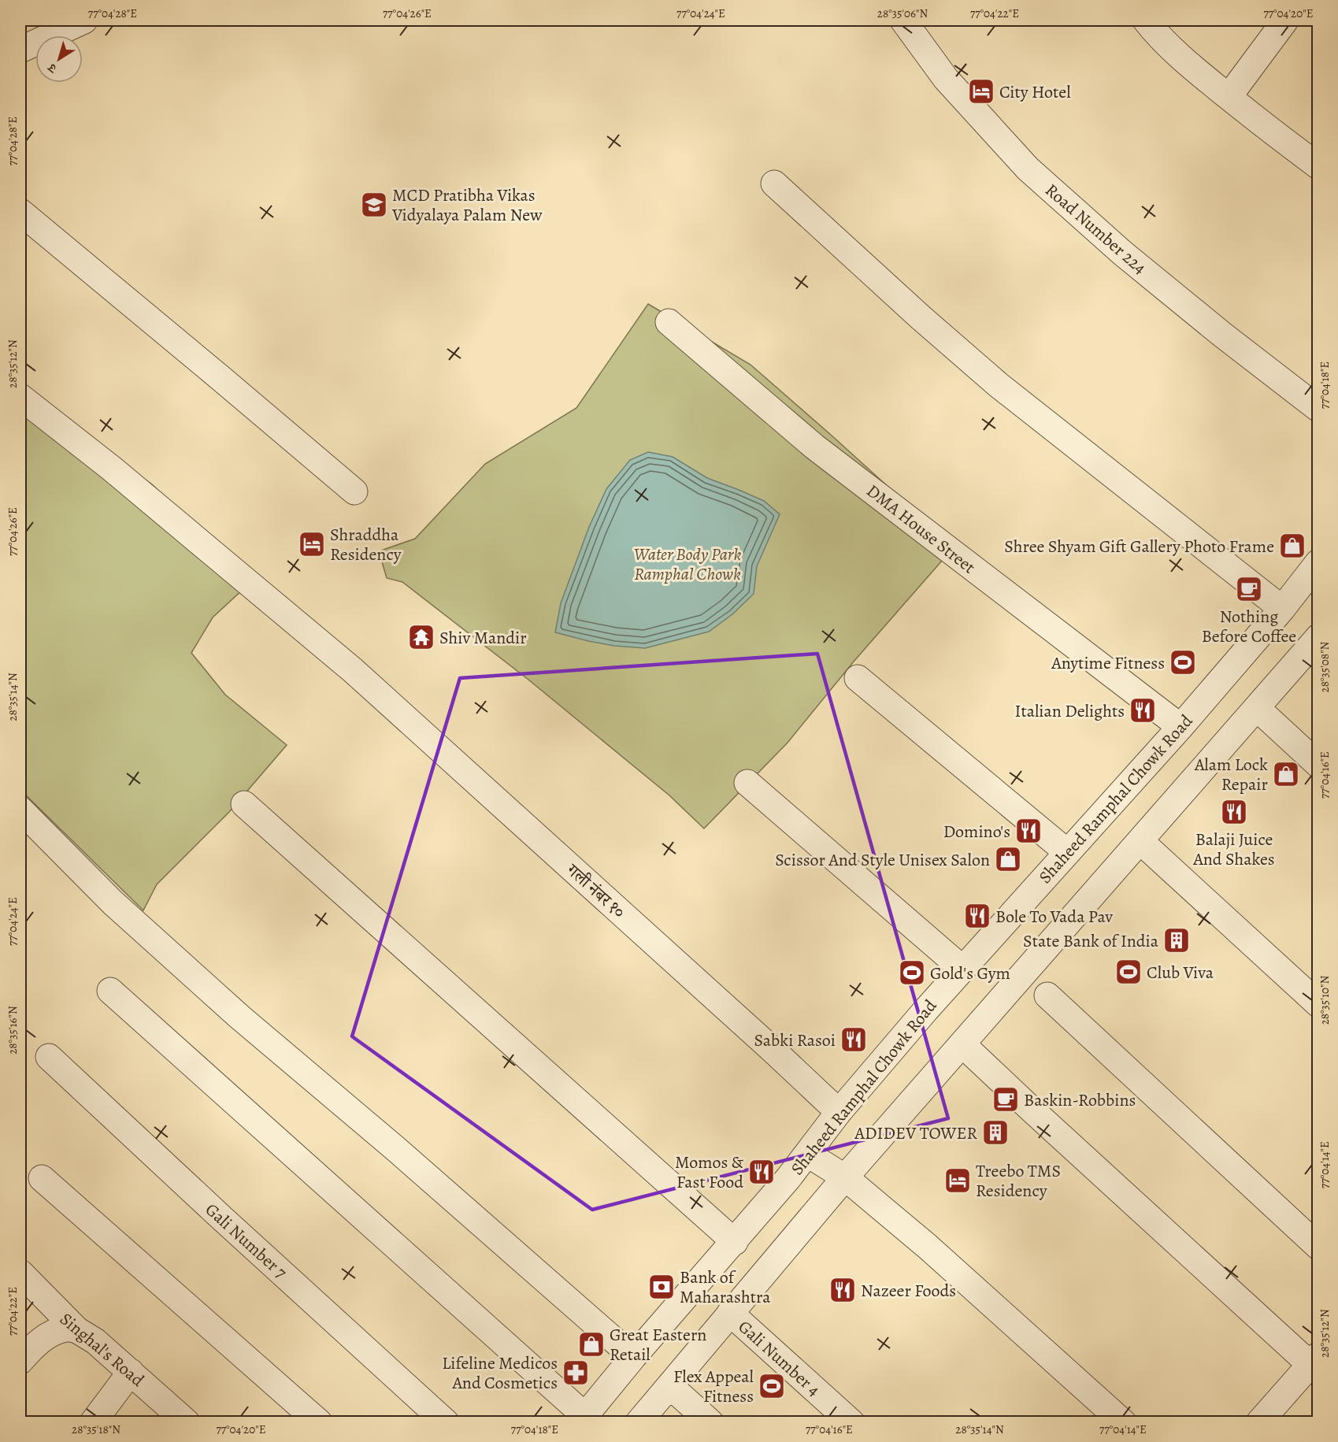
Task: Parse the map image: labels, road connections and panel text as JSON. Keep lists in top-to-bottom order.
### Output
{
  "streets": {
    "street": [
      "Road Number 224",
      "DMA House Street",
      "Shaheed Ramphal Chowk Road",
      "गली नंबर १०",
      "Gali Number 7",
      "Singhal's Road",
      "Gali Number 4"
    ]
  },
  "crossings": [
    ["DMA House Street", "Shaheed Ramphal Chowk Road"],
    ["Shaheed Ramphal Chowk Road", "गली नंबर १०"]
  ],
  "parks": ["Water Body Park Ramphal Chowk"],
  "places": {
    "hotel": ["City Hotel", "Shraddha Residency", "Treebo TMS Residency"],
    "school or university": ["MCD Pratibha Vikas Vidyalaya Palam New"],
    "shop": [
      "Shree Shyam Gift Gallery Photo Frame",
      "Alam Lock Repair",
      "Scissor And Style Unisex Salon",
      "Great Eastern Retail"
    ],
    "cafe": ["Nothing Before Coffee", "Baskin-Robbins"],
    "temple": ["Shiv Mandir"],
    "sports": [
      "Anytime Fitness",
      "Club Viva",
      "Gold's Gym",
      "Flex Appeal Fitness"
    ],
    "restaurant": [
      "Italian Delights",
      "Balaji Juice And Shakes",
      "Domino's",
      "Bole To Vada Pav",
      "Sabki Rasoi",
      "Momos & Fast Food",
      "Nazeer Foods"
    ],
    "building": ["State Bank of India", "ADIDEV TOWER"],
    "bank": ["Bank of Maharashtra"],
    "pharmacy": ["Lifeline Medicos And Cosmetics"]
  },
  "north": "bottom left",
  "coordinates": [
    "77°04'28\"E",
    "77°04'26\"E",
    "77°04'24\"E",
    "28°35'06\"N",
    "77°04'22\"E",
    "77°04'20\"E",
    "28°35'12\"N",
    "77°04'18\"E",
    "28°35'08\"N",
    "28°35'14\"N",
    "77°04'16\"E",
    "28°35'10\"N",
    "28°35'16\"N",
    "77°04'14\"E",
    "28°35'18\"N"
  ]
}
